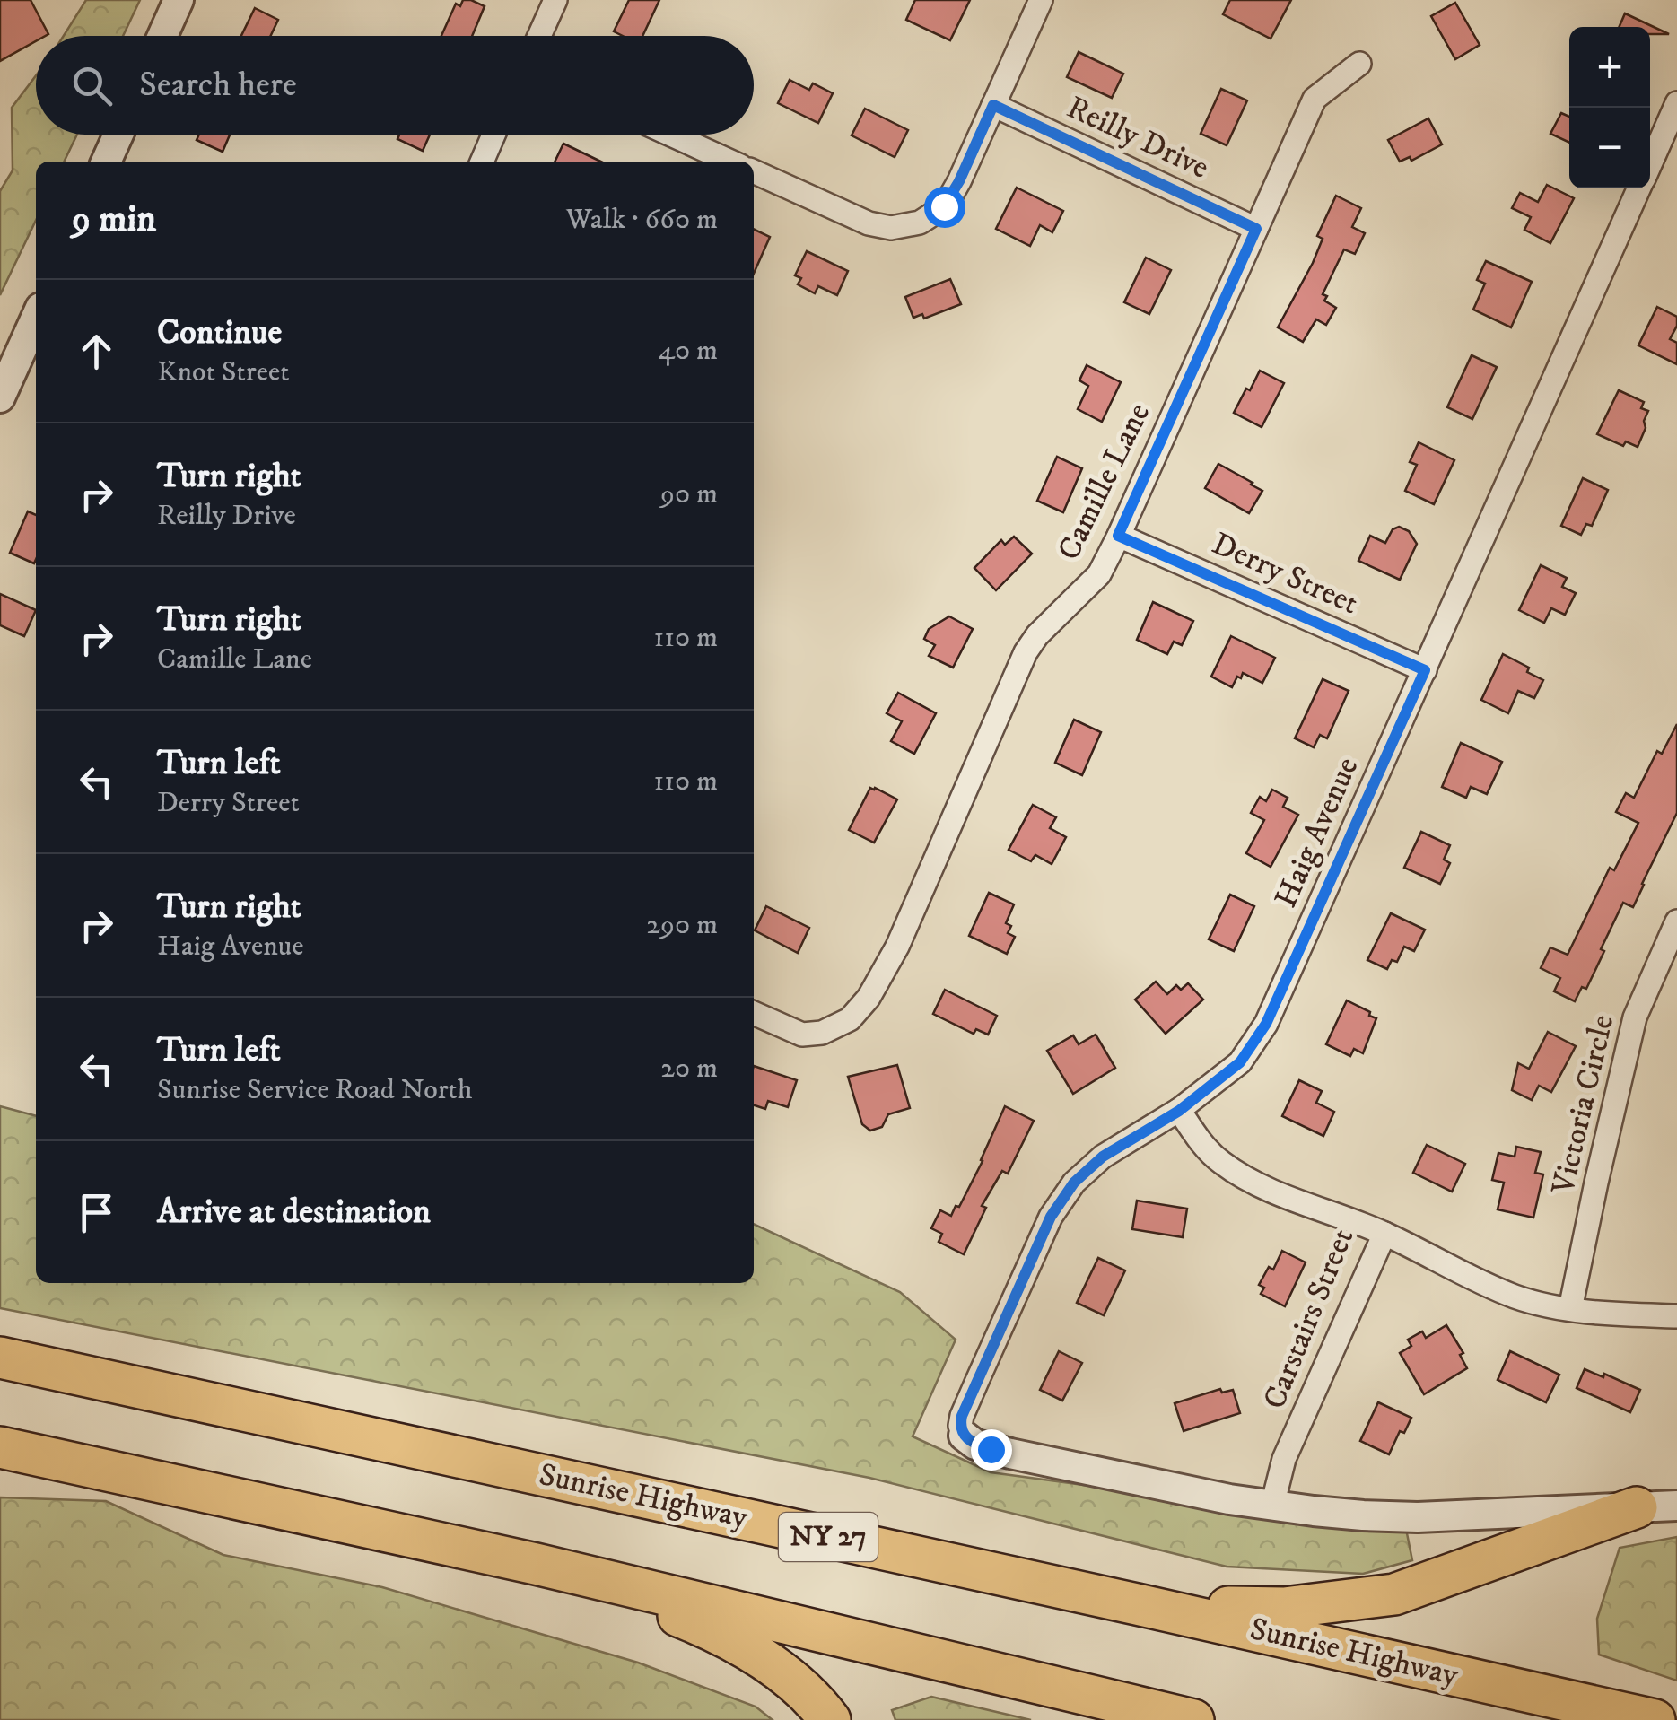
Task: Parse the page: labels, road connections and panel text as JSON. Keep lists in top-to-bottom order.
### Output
{
  "streets": {
    "highway": ["Sunrise Highway", "NY 27"],
    "street": [
      "Reilly Drive",
      "Camille Lane",
      "Derry Street",
      "Haig Avenue",
      "Victoria Circle",
      "Carstairs Street"
    ]
  },
  "crossings": [
    ["Reilly Drive", "Camille Lane"],
    ["Camille Lane", "Derry Street"],
    ["Derry Street", "Haig Avenue"],
    ["Haig Avenue", "Carstairs Street"]
  ],
  "page": {
    "map_buttons": ["+", "−"],
    "search": "Search here",
    "heading": ["9 min", "Walk · 660 m"],
    "list": [
      ["Continue", "Knot Street", "40 m"],
      ["Turn right", "Reilly Drive", "90 m"],
      ["Turn right", "Camille Lane", "110 m"],
      ["Turn left", "Derry Street", "110 m"],
      ["Turn right", "Haig Avenue", "290 m"],
      ["Turn left", "Sunrise Service Road North", "20 m"],
      "Arrive at destination"
    ]
  }
}
